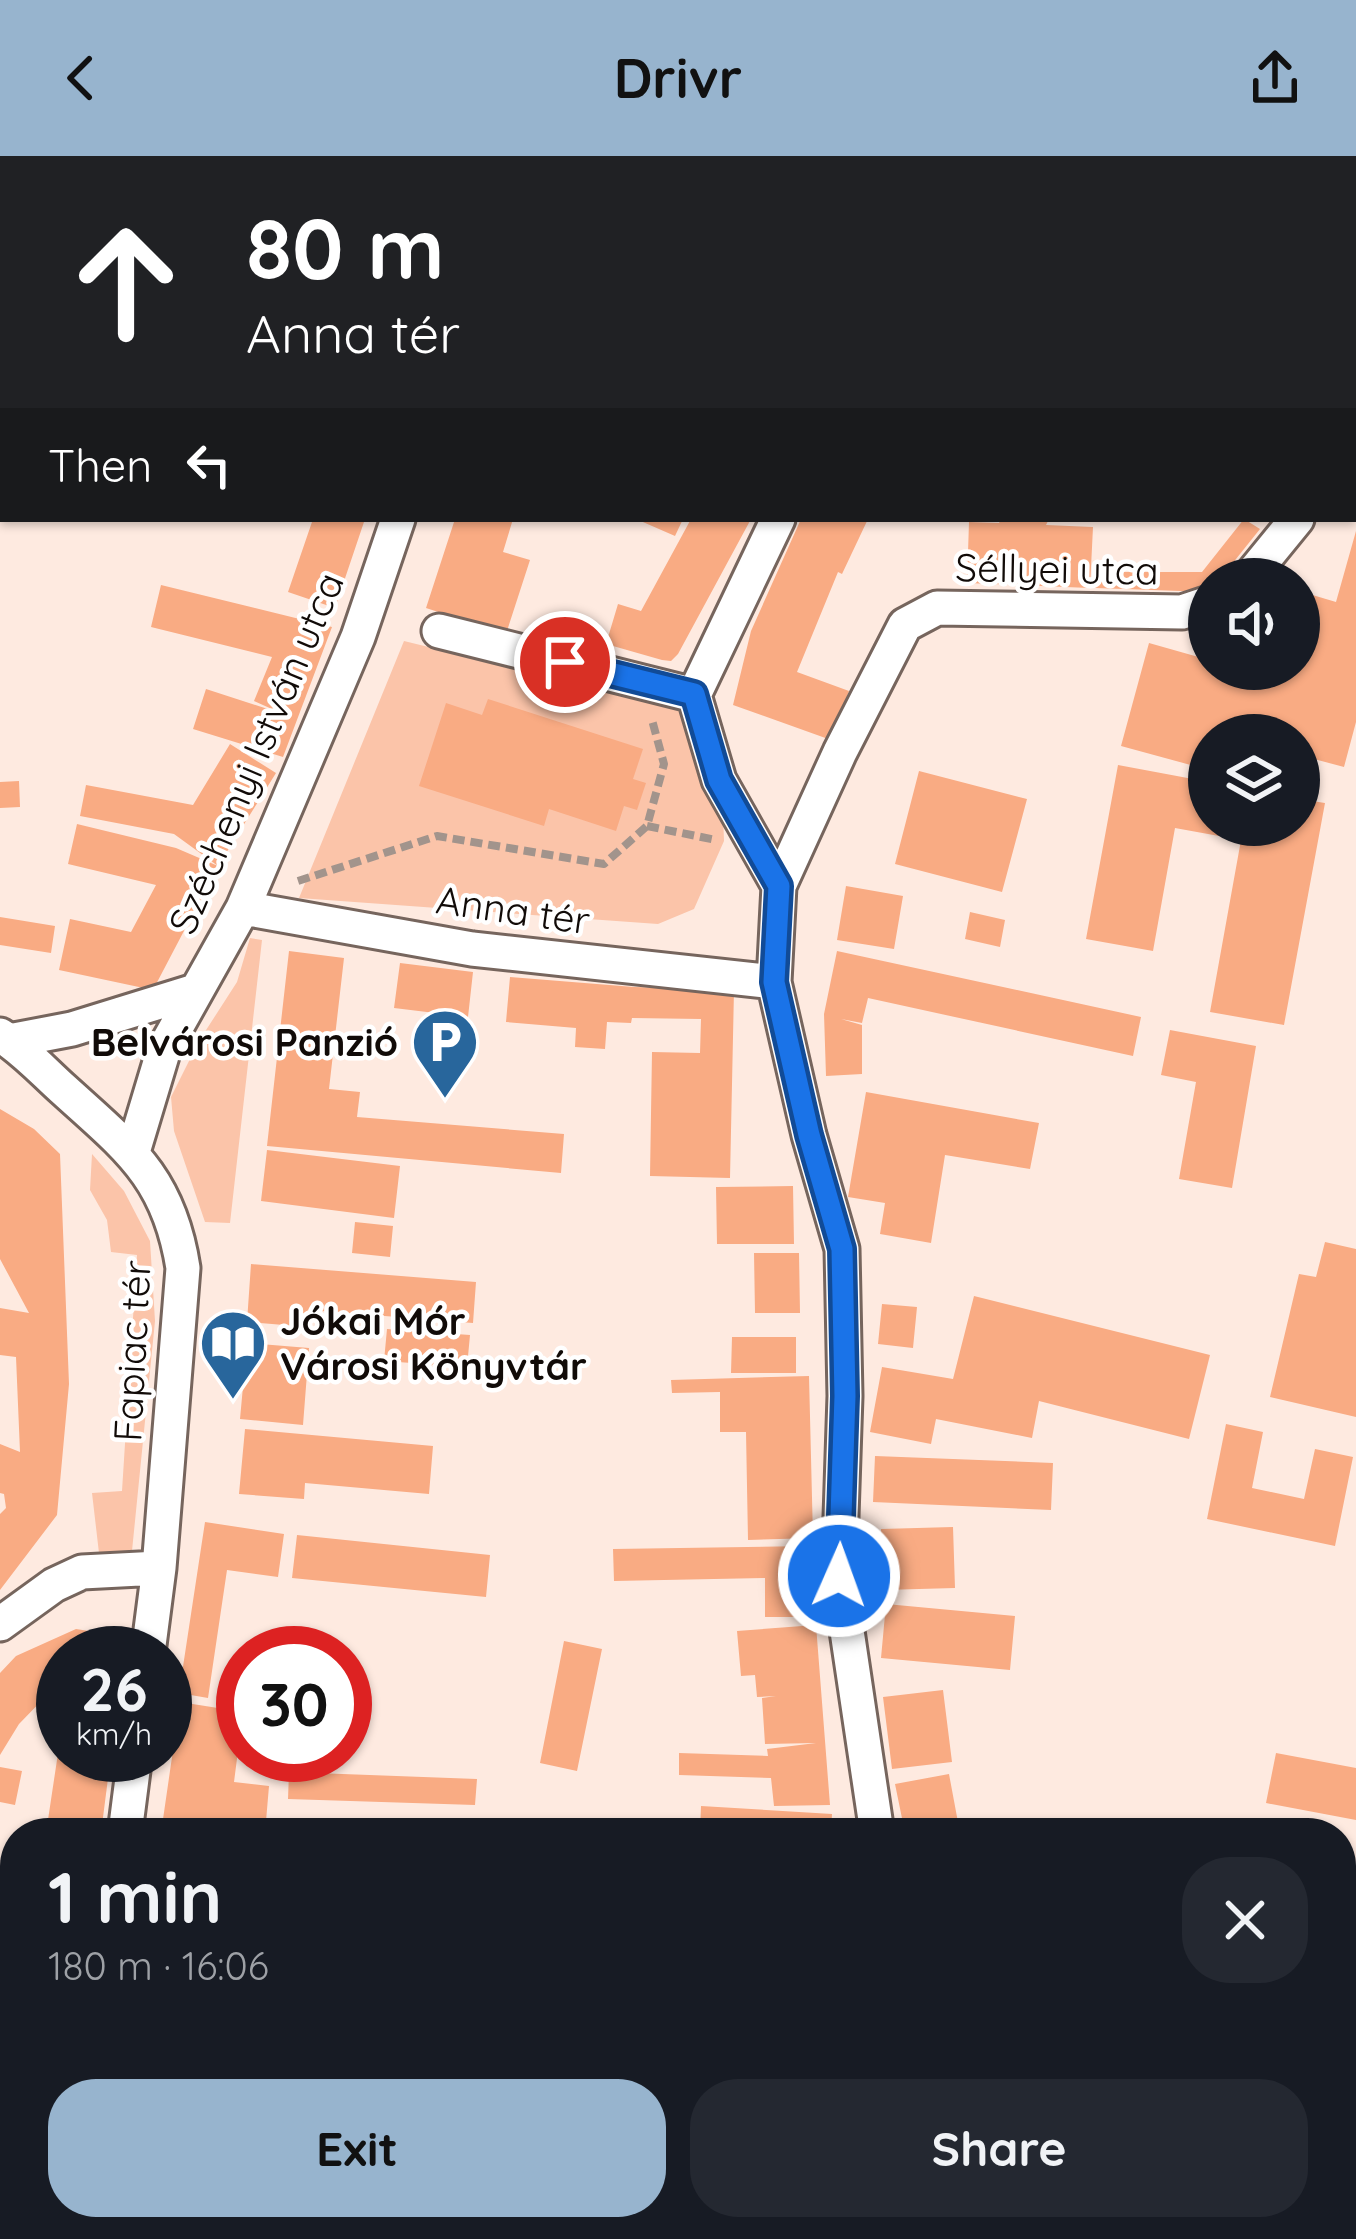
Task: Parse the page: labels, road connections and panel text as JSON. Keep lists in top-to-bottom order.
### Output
{
  "streets": {
    "street": [
      "Séllyei utca",
      "Széchenyi István utca",
      "Anna tér",
      "Fapiac tér"
    ]
  },
  "crossings": [
    ["Széchenyi István utca", "Anna tér"],
    ["Széchenyi István utca", "Fapiac tér"]
  ],
  "places": {
    "parking": ["Belvárosi Panzió"],
    "library": ["Jókai Mór Városi Könyvtár"]
  },
  "page": {
    "header": "Drivr",
    "turn": ["80 m", "Anna tér"],
    "then": "Then",
    "speed": "26 km/h",
    "limit": "30",
    "heading": ["1 min", "180 m · 16:06"],
    "buttons": ["Exit", "Share"]
  }
}
